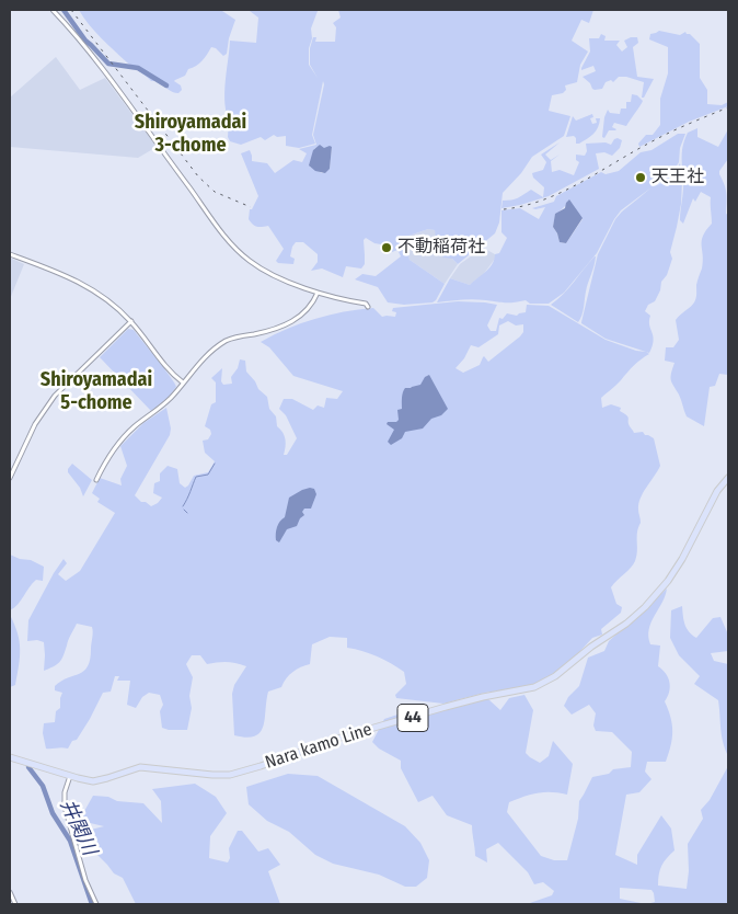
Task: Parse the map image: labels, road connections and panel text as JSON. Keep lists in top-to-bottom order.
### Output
{
  "streets": {
    "main road": ["44", "Nara kamo Line"]
  },
  "districts": ["Shiroyamadai 3-chome", "Shiroyamadai 5-chome"],
  "water": ["井関川"],
  "places": ["天王社", "不動稲荷社"]
}
